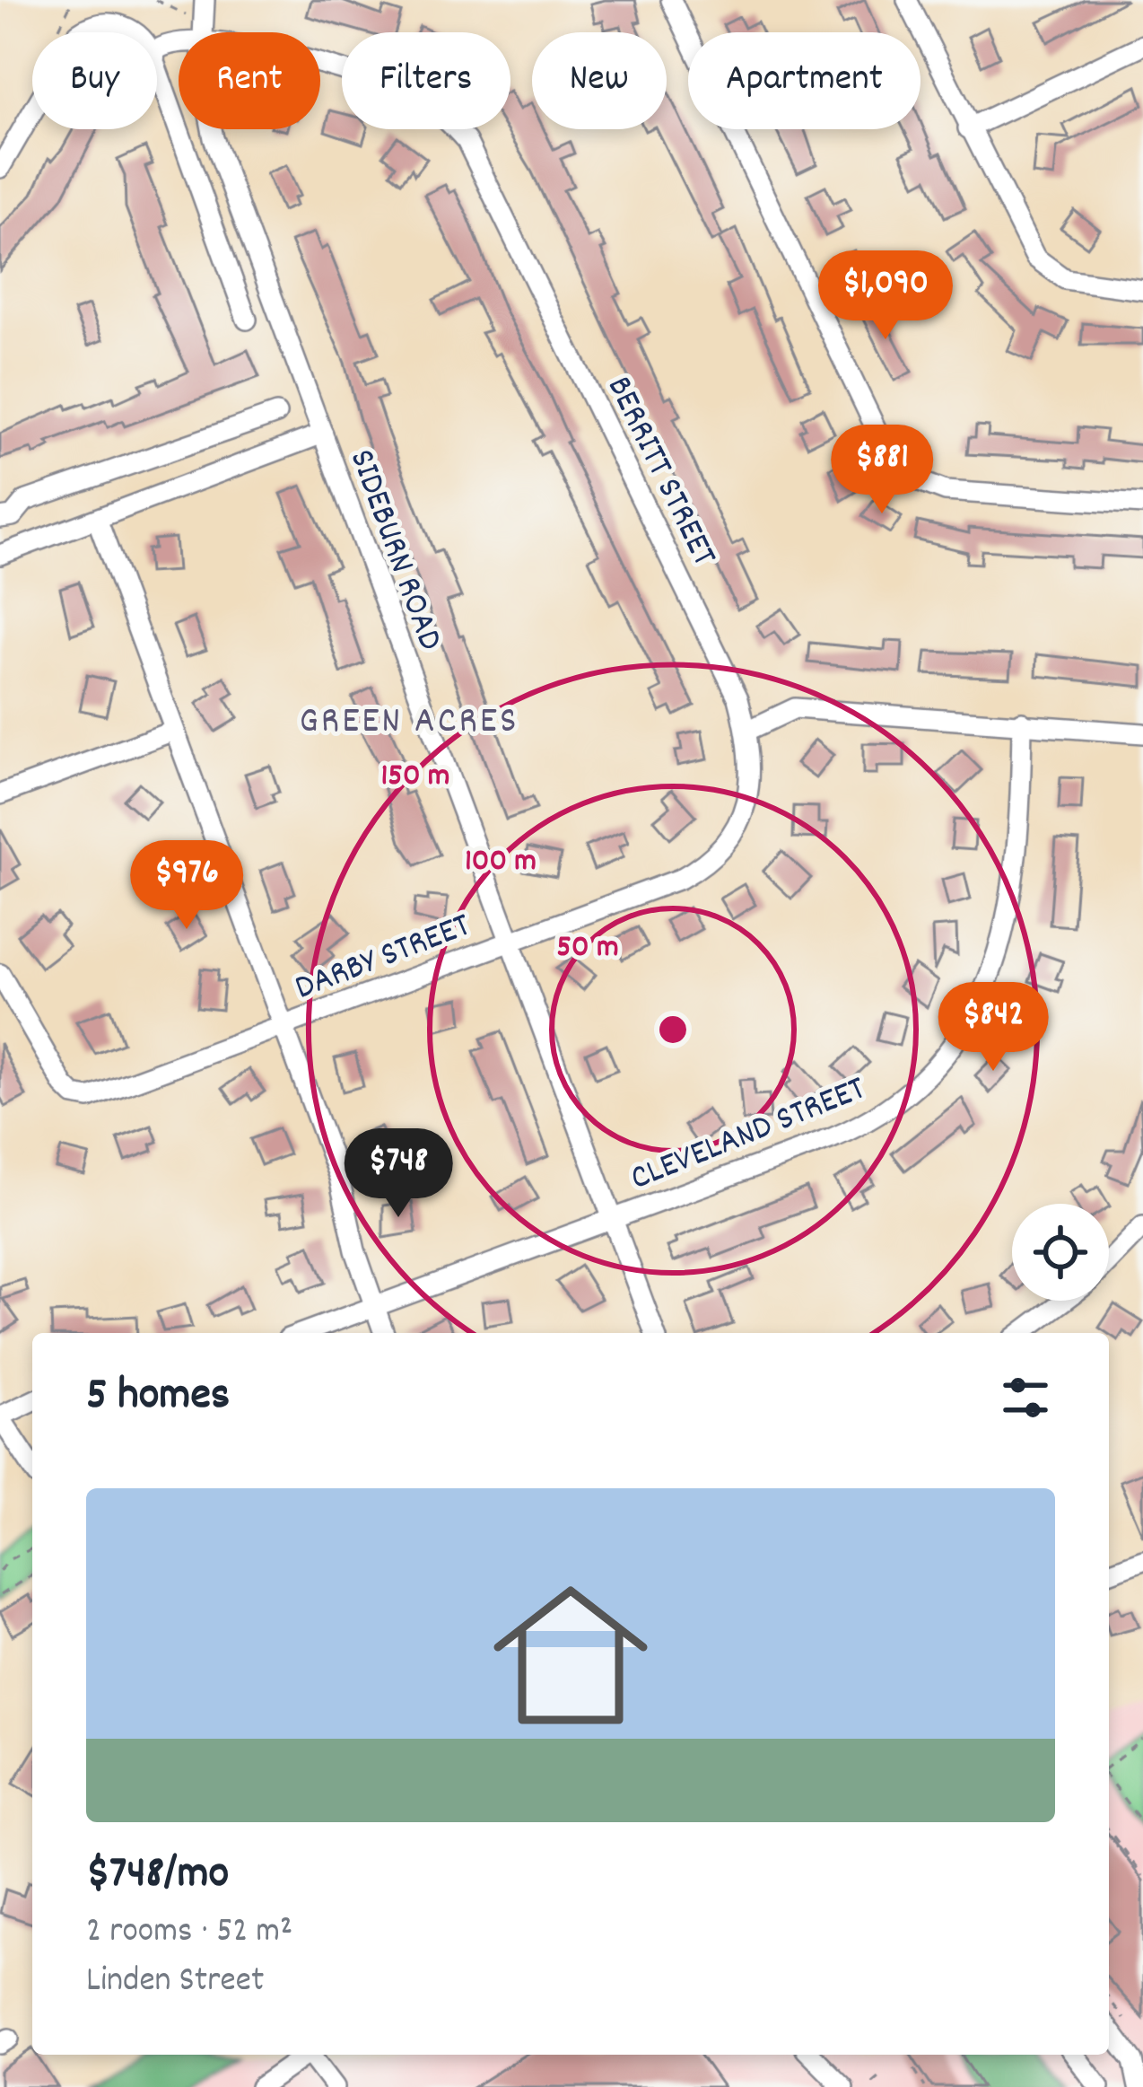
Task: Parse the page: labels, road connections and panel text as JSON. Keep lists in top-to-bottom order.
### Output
{
  "streets": {
    "street": [
      "BERRITT STREET",
      "SIDEBURN ROAD",
      "DARBY STREET",
      "CLEVELAND STREET"
    ]
  },
  "crossings": [
    ["BERRITT STREET", "DARBY STREET"],
    ["SIDEBURN ROAD", "DARBY STREET"],
    ["SIDEBURN ROAD", "CLEVELAND STREET"]
  ],
  "districts": ["GREEN ACRES"],
  "page": {
    "chip": [
      "Buy",
      "Rent",
      "Filters",
      "New",
      "Apartment"
    ],
    "price": [
      "$1,090",
      "$881",
      "$976",
      "$842",
      "$748"
    ],
    "heading": "5 homes",
    "list": [
      {
        "name": "$748/mo",
        "note": "2 rooms · 52 m² · Linden Street"
      }
    ]
  },
  "rings": ["150 m", "100 m", "50 m"]
}
